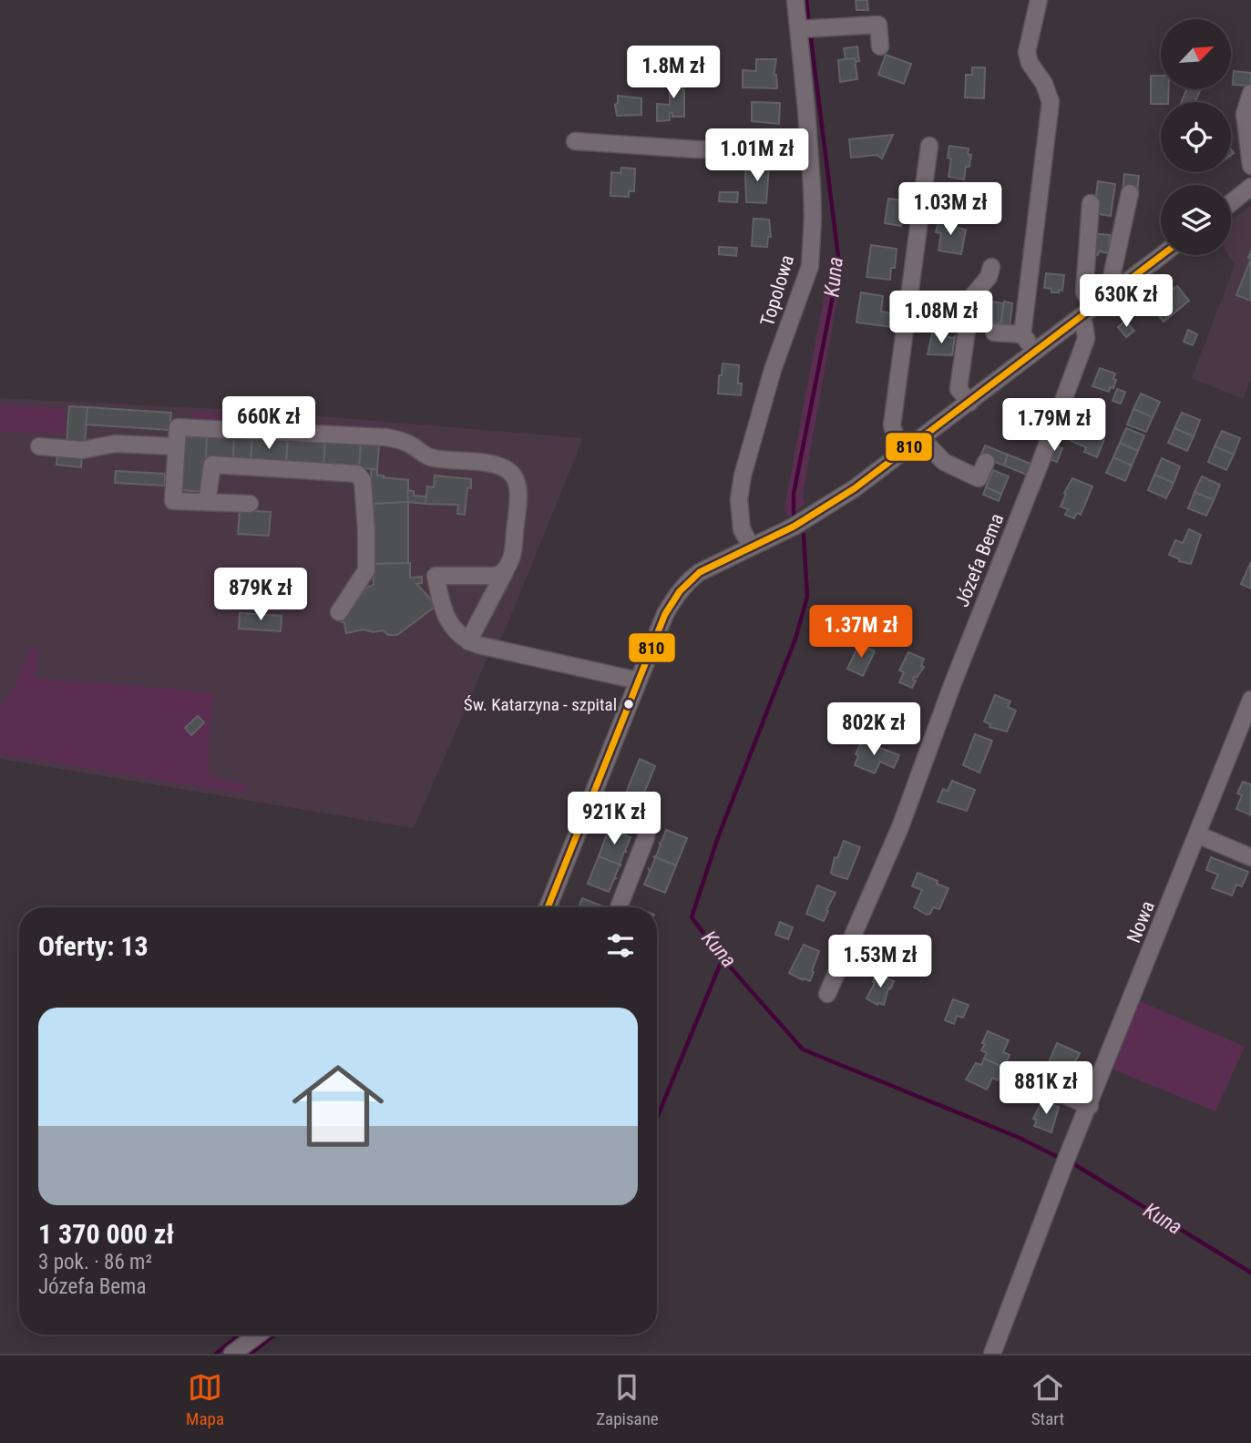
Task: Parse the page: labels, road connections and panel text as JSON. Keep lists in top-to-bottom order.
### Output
{
  "streets": {
    "street": ["Topolowa", "Józefa Bema", "Nowa"]
  },
  "water": ["Kuna"],
  "places": ["Św. Katarzyna - szpital"],
  "lines": ["transit line 810"],
  "north": "top right",
  "page": {
    "price": [
      "1.8M zł",
      "1.01M zł",
      "1.03M zł",
      "630K zł",
      "1.08M zł",
      "660K zł",
      "1.79M zł",
      "879K zł",
      "1.37M zł",
      "802K zł",
      "921K zł",
      "1.53M zł",
      "881K zł"
    ],
    "heading": "Oferty: 13",
    "list": [
      {
        "name": "1 370 000 zł",
        "note": "3 pok. · 86 m² · Józefa Bema"
      }
    ],
    "tabs": ["Mapa", "Zapisane", "Start"]
  }
}
